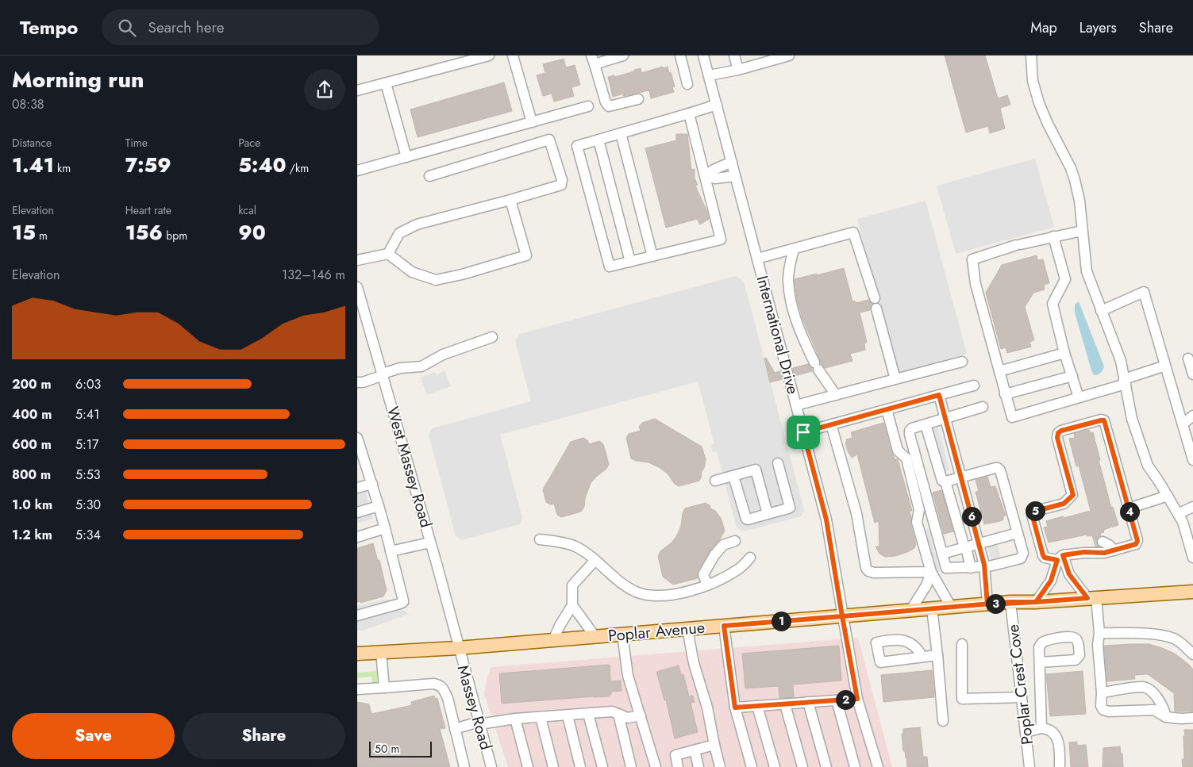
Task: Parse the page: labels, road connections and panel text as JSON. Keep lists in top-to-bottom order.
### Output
{
  "streets": {
    "main road": ["Poplar Avenue"],
    "street": [
      "International Drive",
      "West Massey Road",
      "Poplar Crest Cove",
      "Massey Road"
    ]
  },
  "crossings": [
    ["International Drive", "Poplar Avenue"],
    ["West Massey Road", "Poplar Avenue"],
    ["West Massey Road", "Massey Road"],
    ["Poplar Avenue", "Poplar Crest Cove"],
    ["Poplar Avenue", "Massey Road"]
  ],
  "scale_bar": "50 m",
  "page": {
    "header": "Tempo",
    "search": "Search here",
    "nav": ["Map", "Layers", "Share"],
    "heading": ["Morning run", "08:38"],
    "stats": [
      ["Distance", "1.41 km"],
      ["Time", "7:59"],
      ["Pace", "5:40 /km"],
      ["Elevation", "15 m"],
      ["Heart rate", "156 bpm"],
      ["kcal", "90"]
    ],
    "chart": ["Elevation", "132–146 m"],
    "list": [
      {
        "name": "200 m",
        "note": "6:03"
      },
      {
        "name": "400 m",
        "note": "5:41"
      },
      {
        "name": "600 m",
        "note": "5:17"
      },
      {
        "name": "800 m",
        "note": "5:53"
      },
      {
        "name": "1.0 km",
        "note": "5:30"
      },
      {
        "name": "1.2 km",
        "note": "5:34"
      }
    ],
    "pins": [
      "5",
      "4",
      "6",
      "3",
      "1",
      "2"
    ],
    "buttons": ["Save", "Share"],
    "scale": "50 m"
  }
}
